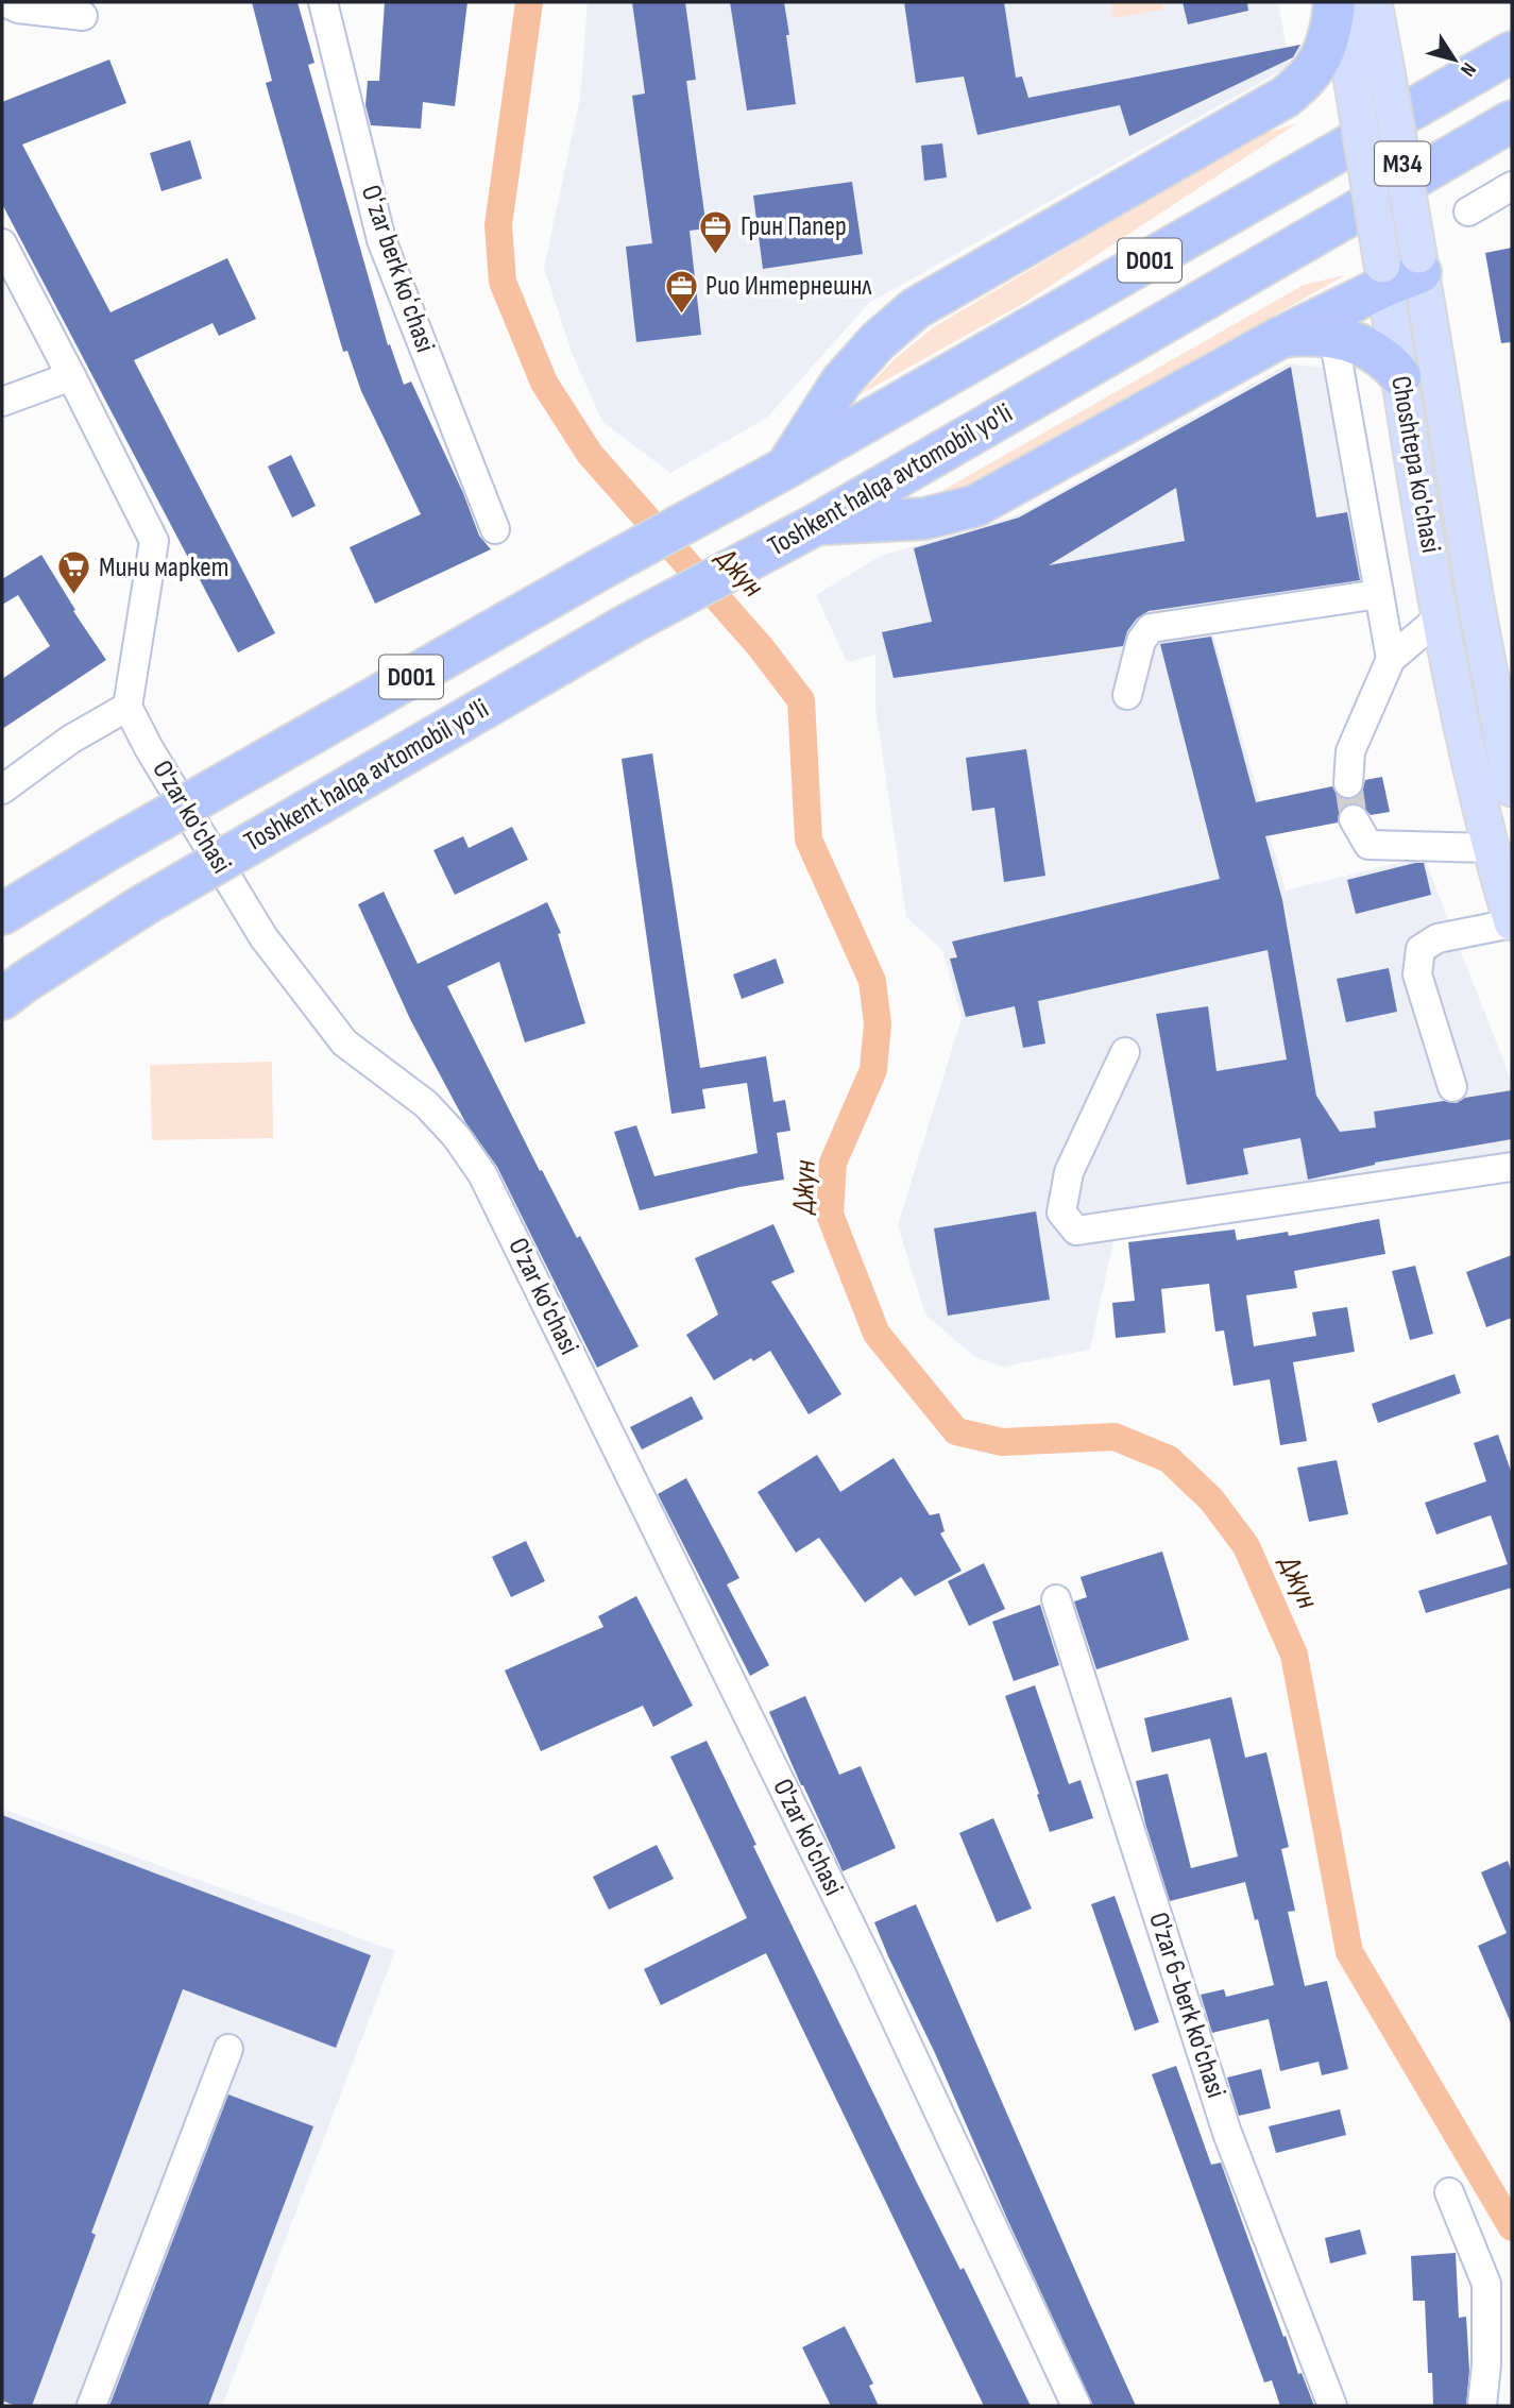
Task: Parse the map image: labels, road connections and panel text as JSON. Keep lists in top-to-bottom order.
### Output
{
  "streets": {
    "highway": ["D001", "Toshkent halqa avtomobil yo'li"],
    "main road": ["M34", "Choshtepa ko'chasi"],
    "street": ["Oʻzar berk koʻchasi", "O'zar ko'chasi", "O'zar 6-berk ko'chasi"]
  },
  "water": ["Джун"],
  "places": {
    "office": ["Грин Папер", "Рио Интернешнл"],
    "supermarket": ["Мини маркет"]
  },
  "north": "bottom right"
}
